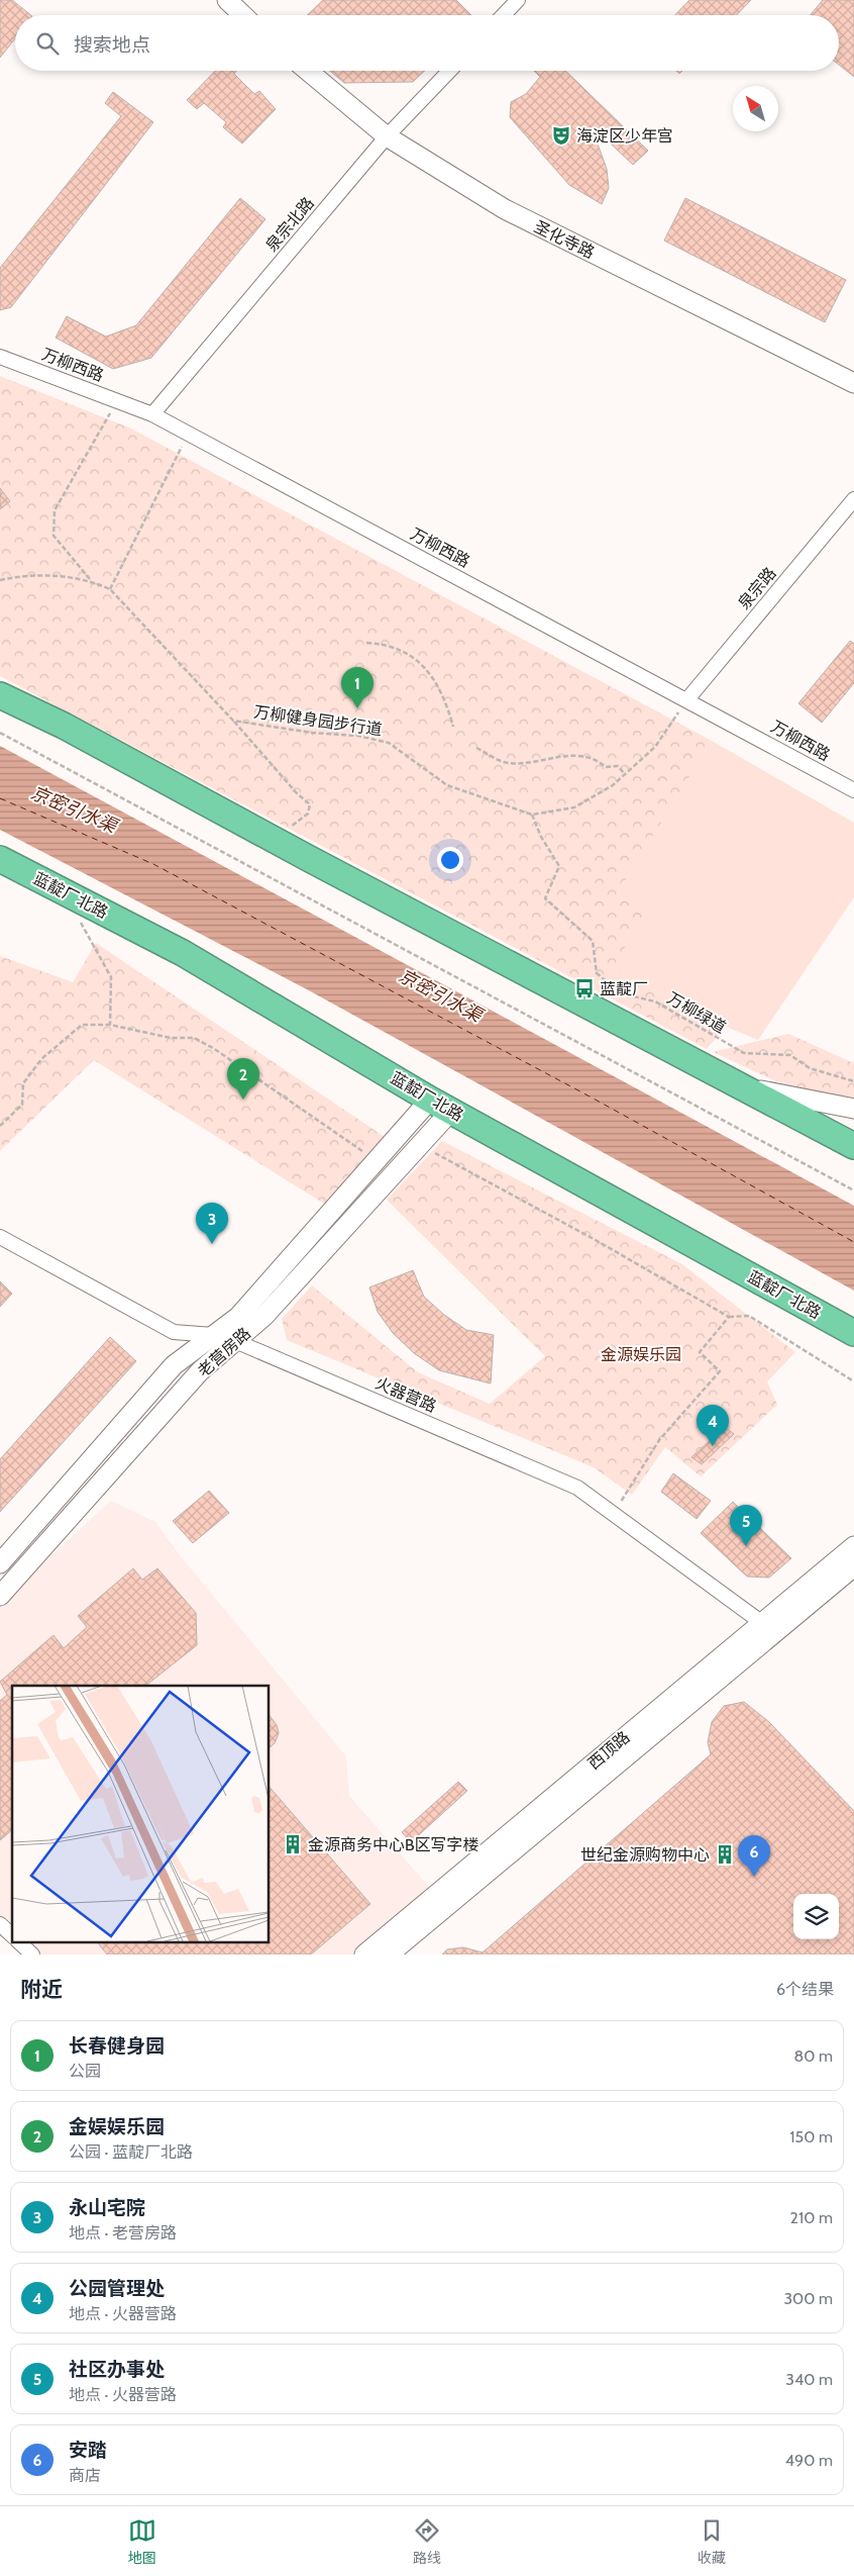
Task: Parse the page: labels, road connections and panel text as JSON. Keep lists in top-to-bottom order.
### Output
{
  "streets": {
    "highway": ["蓝靛厂北路"],
    "street": [
      "泉宗北路",
      "圣化寺路",
      "万柳西路",
      "泉宗路",
      "老营房路",
      "火器营路",
      "西顶路"
    ],
    "path": ["万柳健身园步行道", "万柳绿道"]
  },
  "crossings": [
    ["泉宗北路", "圣化寺路"],
    ["泉宗北路", "万柳西路"],
    ["万柳西路", "泉宗路"],
    ["万柳西路", "万柳健身园步行道"],
    ["泉宗路", "万柳健身园步行道"],
    ["万柳健身园步行道", "万柳绿道"],
    ["蓝靛厂北路", "老营房路"],
    ["老营房路", "火器营路"],
    ["火器营路", "西顶路"]
  ],
  "water": ["京密引水渠"],
  "parks": ["金源娱乐园"],
  "places": {
    "theatre": ["海淀区少年宫"],
    "bus stop": ["蓝靛厂"],
    "building": ["金源商务中心B区写字楼", "世纪金源购物中心"]
  },
  "north": "top left",
  "page": {
    "search": "搜索地点",
    "pins": [
      "1",
      "2",
      "3",
      "4",
      "5",
      "6"
    ],
    "heading": ["附近", "6个结果"],
    "list": [
      {
        "mark": "1",
        "name": "长春健身园",
        "note": "公园",
        "value": "80 m"
      },
      {
        "mark": "2",
        "name": "金娱娱乐园",
        "note": "公园 · 蓝靛厂北路",
        "value": "150 m"
      },
      {
        "mark": "3",
        "name": "永山宅院",
        "note": "地点 · 老营房路",
        "value": "210 m"
      },
      {
        "mark": "4",
        "name": "公园管理处",
        "note": "地点 · 火器营路",
        "value": "300 m"
      },
      {
        "mark": "5",
        "name": "社区办事处",
        "note": "地点 · 火器营路",
        "value": "340 m"
      },
      {
        "mark": "6",
        "name": "安踏",
        "note": "商店",
        "value": "490 m"
      }
    ],
    "nav": ["地图", "路线", "收藏"]
  }
}
